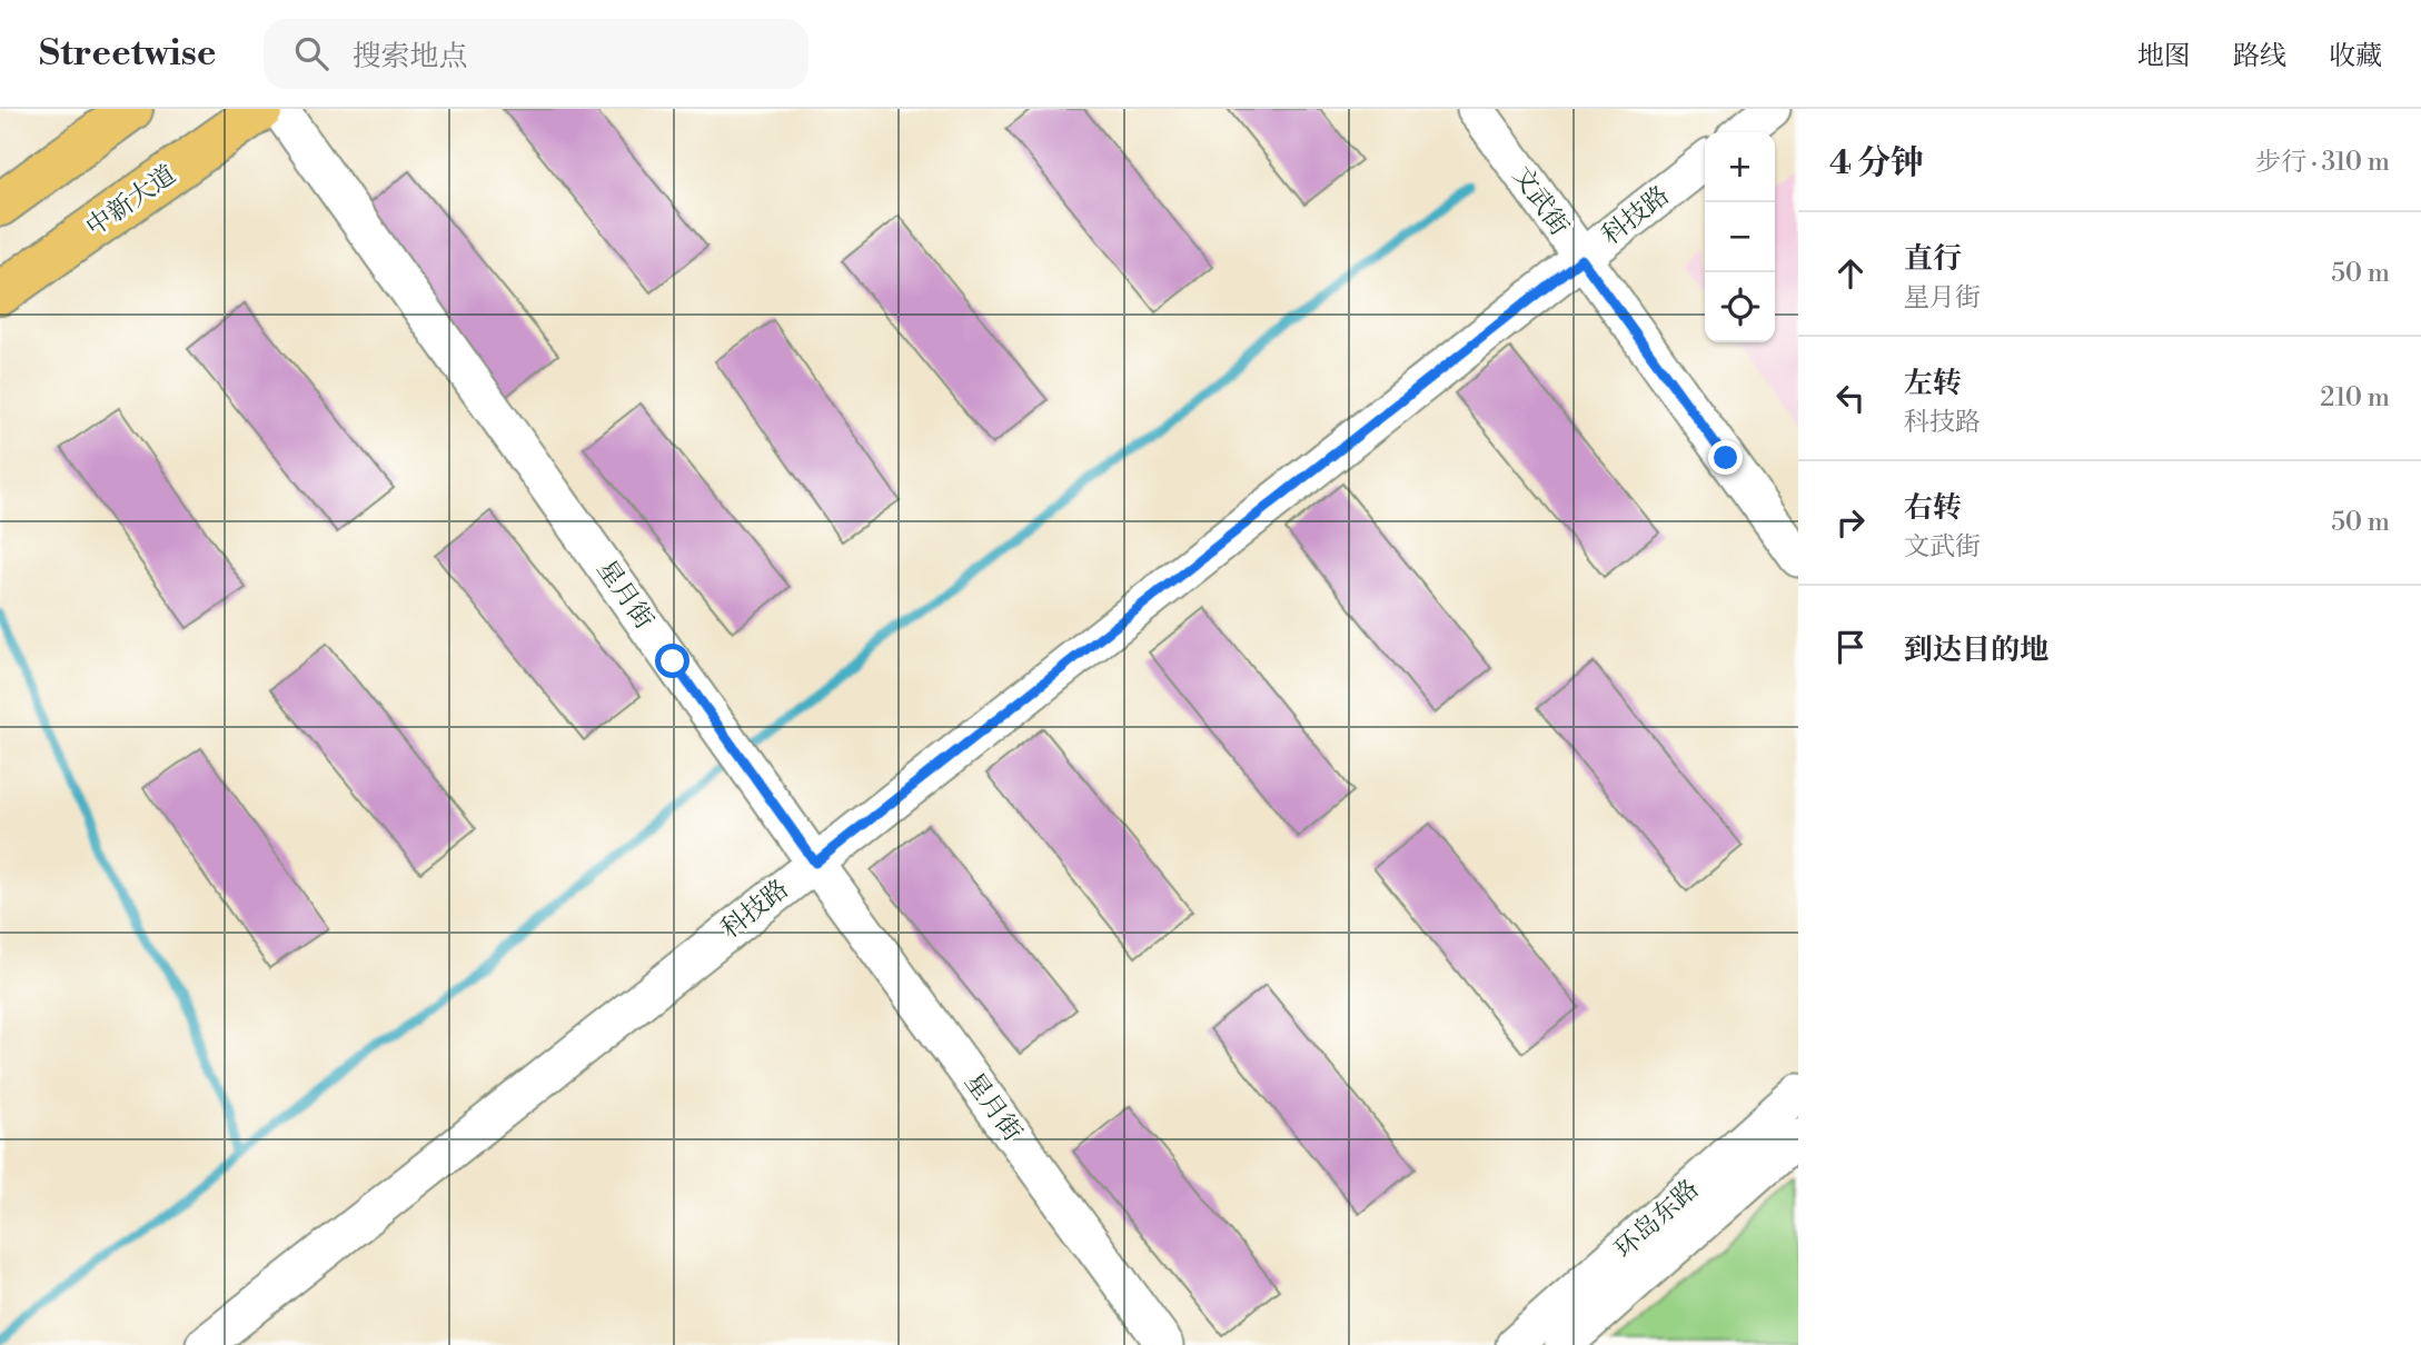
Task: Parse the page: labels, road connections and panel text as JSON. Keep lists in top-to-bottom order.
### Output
{
  "streets": {
    "main road": ["中新大道"],
    "street": [
      "文武街",
      "科技路",
      "星月街",
      "环岛东路"
    ]
  },
  "crossings": [
    ["文武街", "科技路"],
    ["科技路", "星月街"]
  ],
  "page": {
    "header": "Streetwise",
    "search": "搜索地点",
    "nav": ["地图", "路线", "收藏"],
    "heading": ["4 分钟", "步行 · 310 m"],
    "map_buttons": ["+", "−"],
    "list": [
      ["直行", "星月街", "50 m"],
      ["左转", "科技路", "210 m"],
      ["右转", "文武街", "50 m"],
      "到达目的地"
    ]
  }
}
